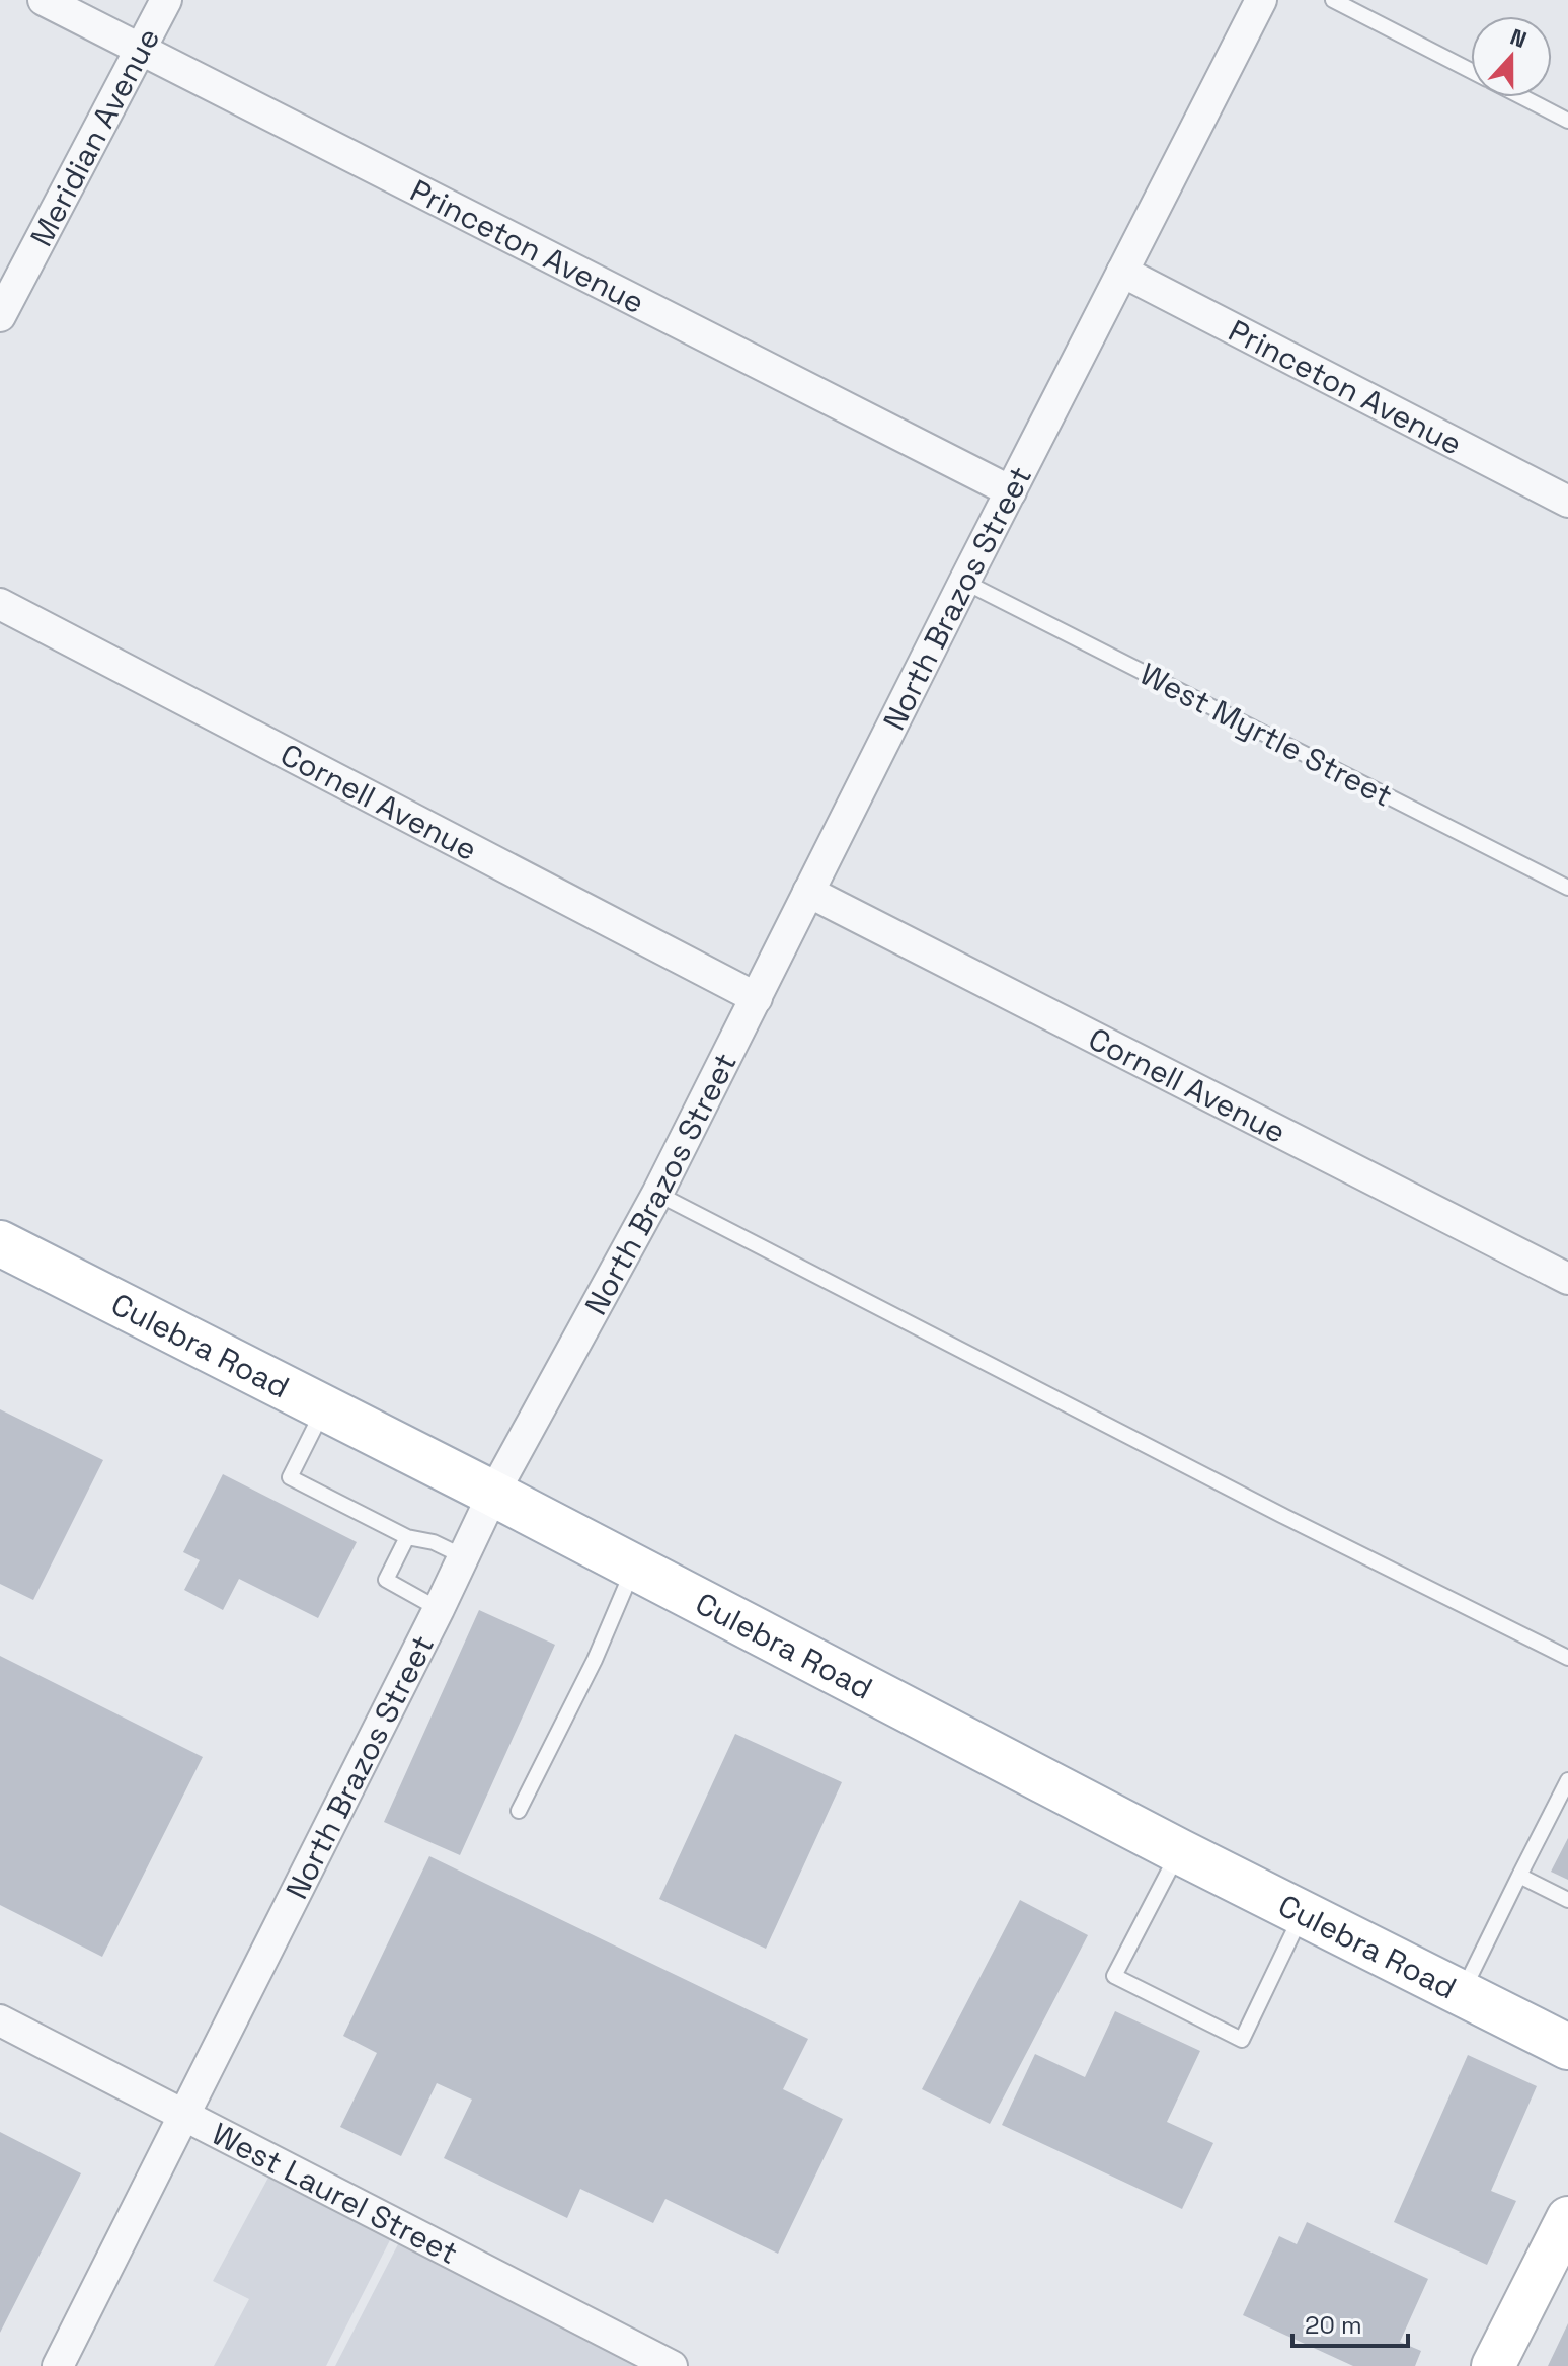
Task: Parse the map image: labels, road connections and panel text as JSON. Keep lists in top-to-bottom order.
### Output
{
  "streets": {
    "main road": ["Culebra Road"],
    "street": [
      "Meridian Avenue",
      "Princeton Avenue",
      "North Brazos Street",
      "Cornell Avenue",
      "West Laurel Street"
    ],
    "lane": ["West Myrtle Street"]
  },
  "crossings": [
    ["Meridian Avenue", "Princeton Avenue"],
    ["Princeton Avenue", "North Brazos Street"],
    ["North Brazos Street", "West Myrtle Street"],
    ["North Brazos Street", "Cornell Avenue"],
    ["North Brazos Street", "Culebra Road"],
    ["North Brazos Street", "West Laurel Street"]
  ],
  "scale_bar": "20 m",
  "north": "top"
}
